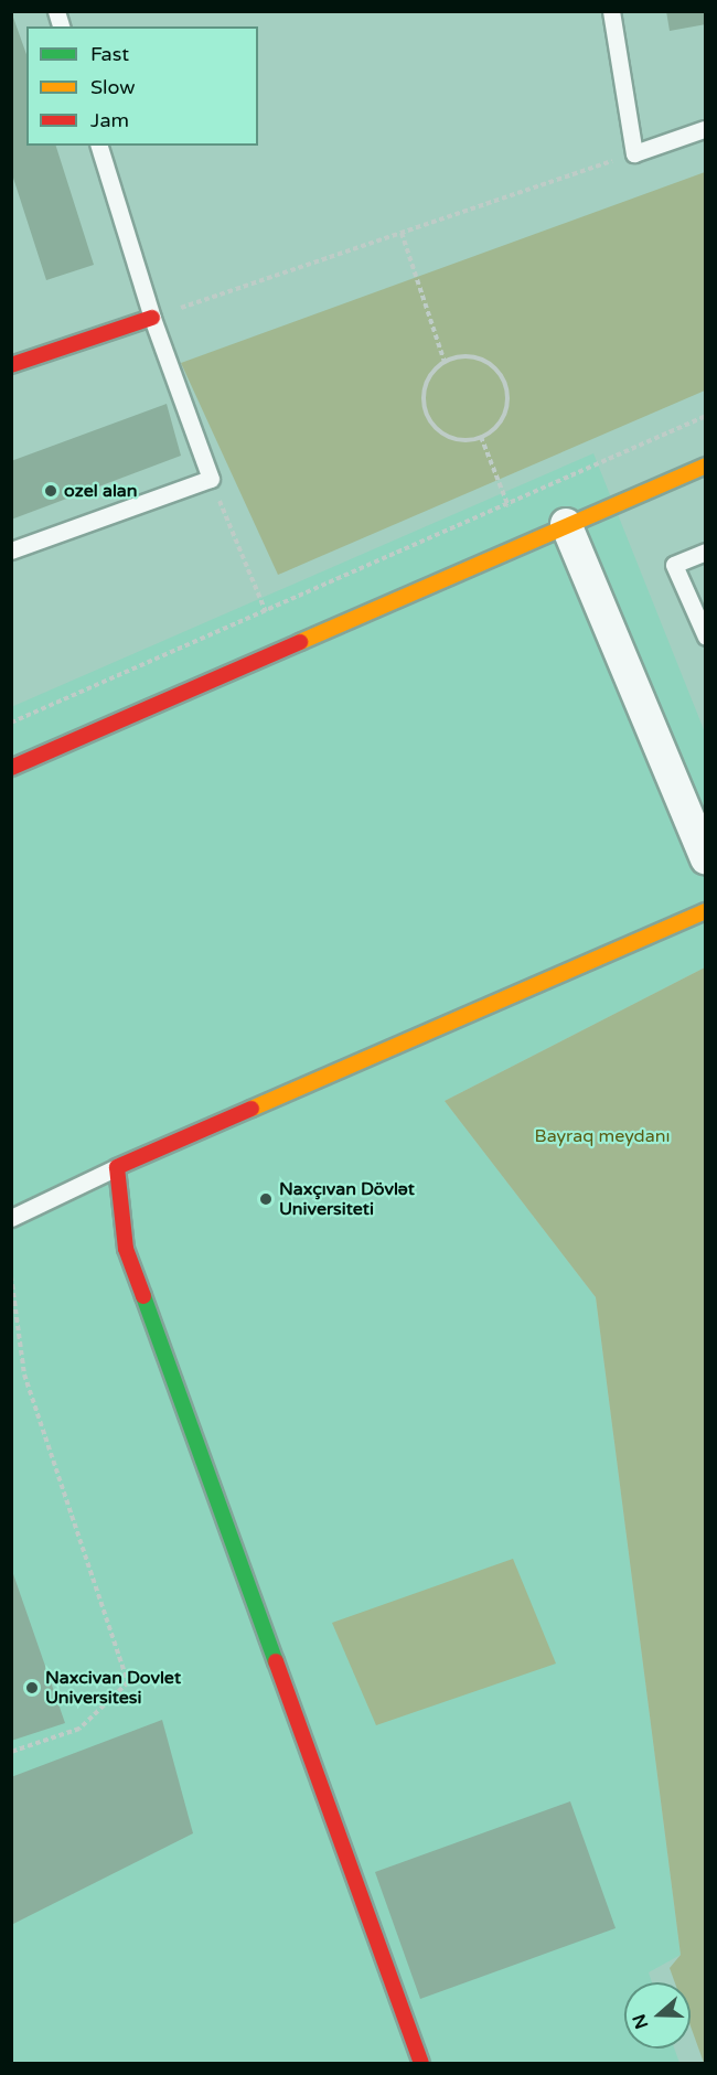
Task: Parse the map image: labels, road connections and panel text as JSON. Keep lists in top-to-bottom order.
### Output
{
  "parks": ["Bayraq meydanı"],
  "places": ["ozel alan", "Naxçıvan Dövlət Universiteti", "Naxcivan Dovlet Universitesi"],
  "legend": ["Fast", "Slow", "Jam"],
  "north": "left"
}
